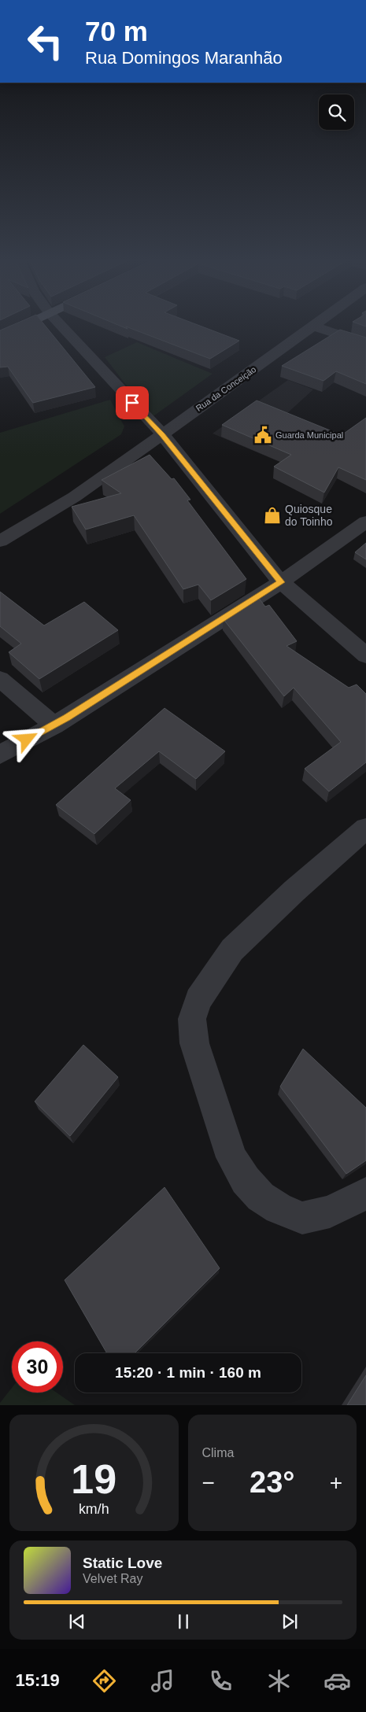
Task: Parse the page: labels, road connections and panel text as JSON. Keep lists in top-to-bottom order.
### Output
{
  "streets": {
    "street": ["Rua da Conceição"]
  },
  "places": {
    "public building": ["Guarda Municipal"],
    "shop": ["Quiosque do Toinho"]
  },
  "page": {
    "turn": ["70 m", "Rua Domingos Maranhão"],
    "limit": "30",
    "trip": "15:20 · 1 min · 160 m",
    "tile": "Clima",
    "heat": ["−", "23°", "+"],
    "song": ["Static Love", "Velvet Ray"],
    "tabs": "15:19",
    "gauge": ["19", "km/h"]
  }
}
